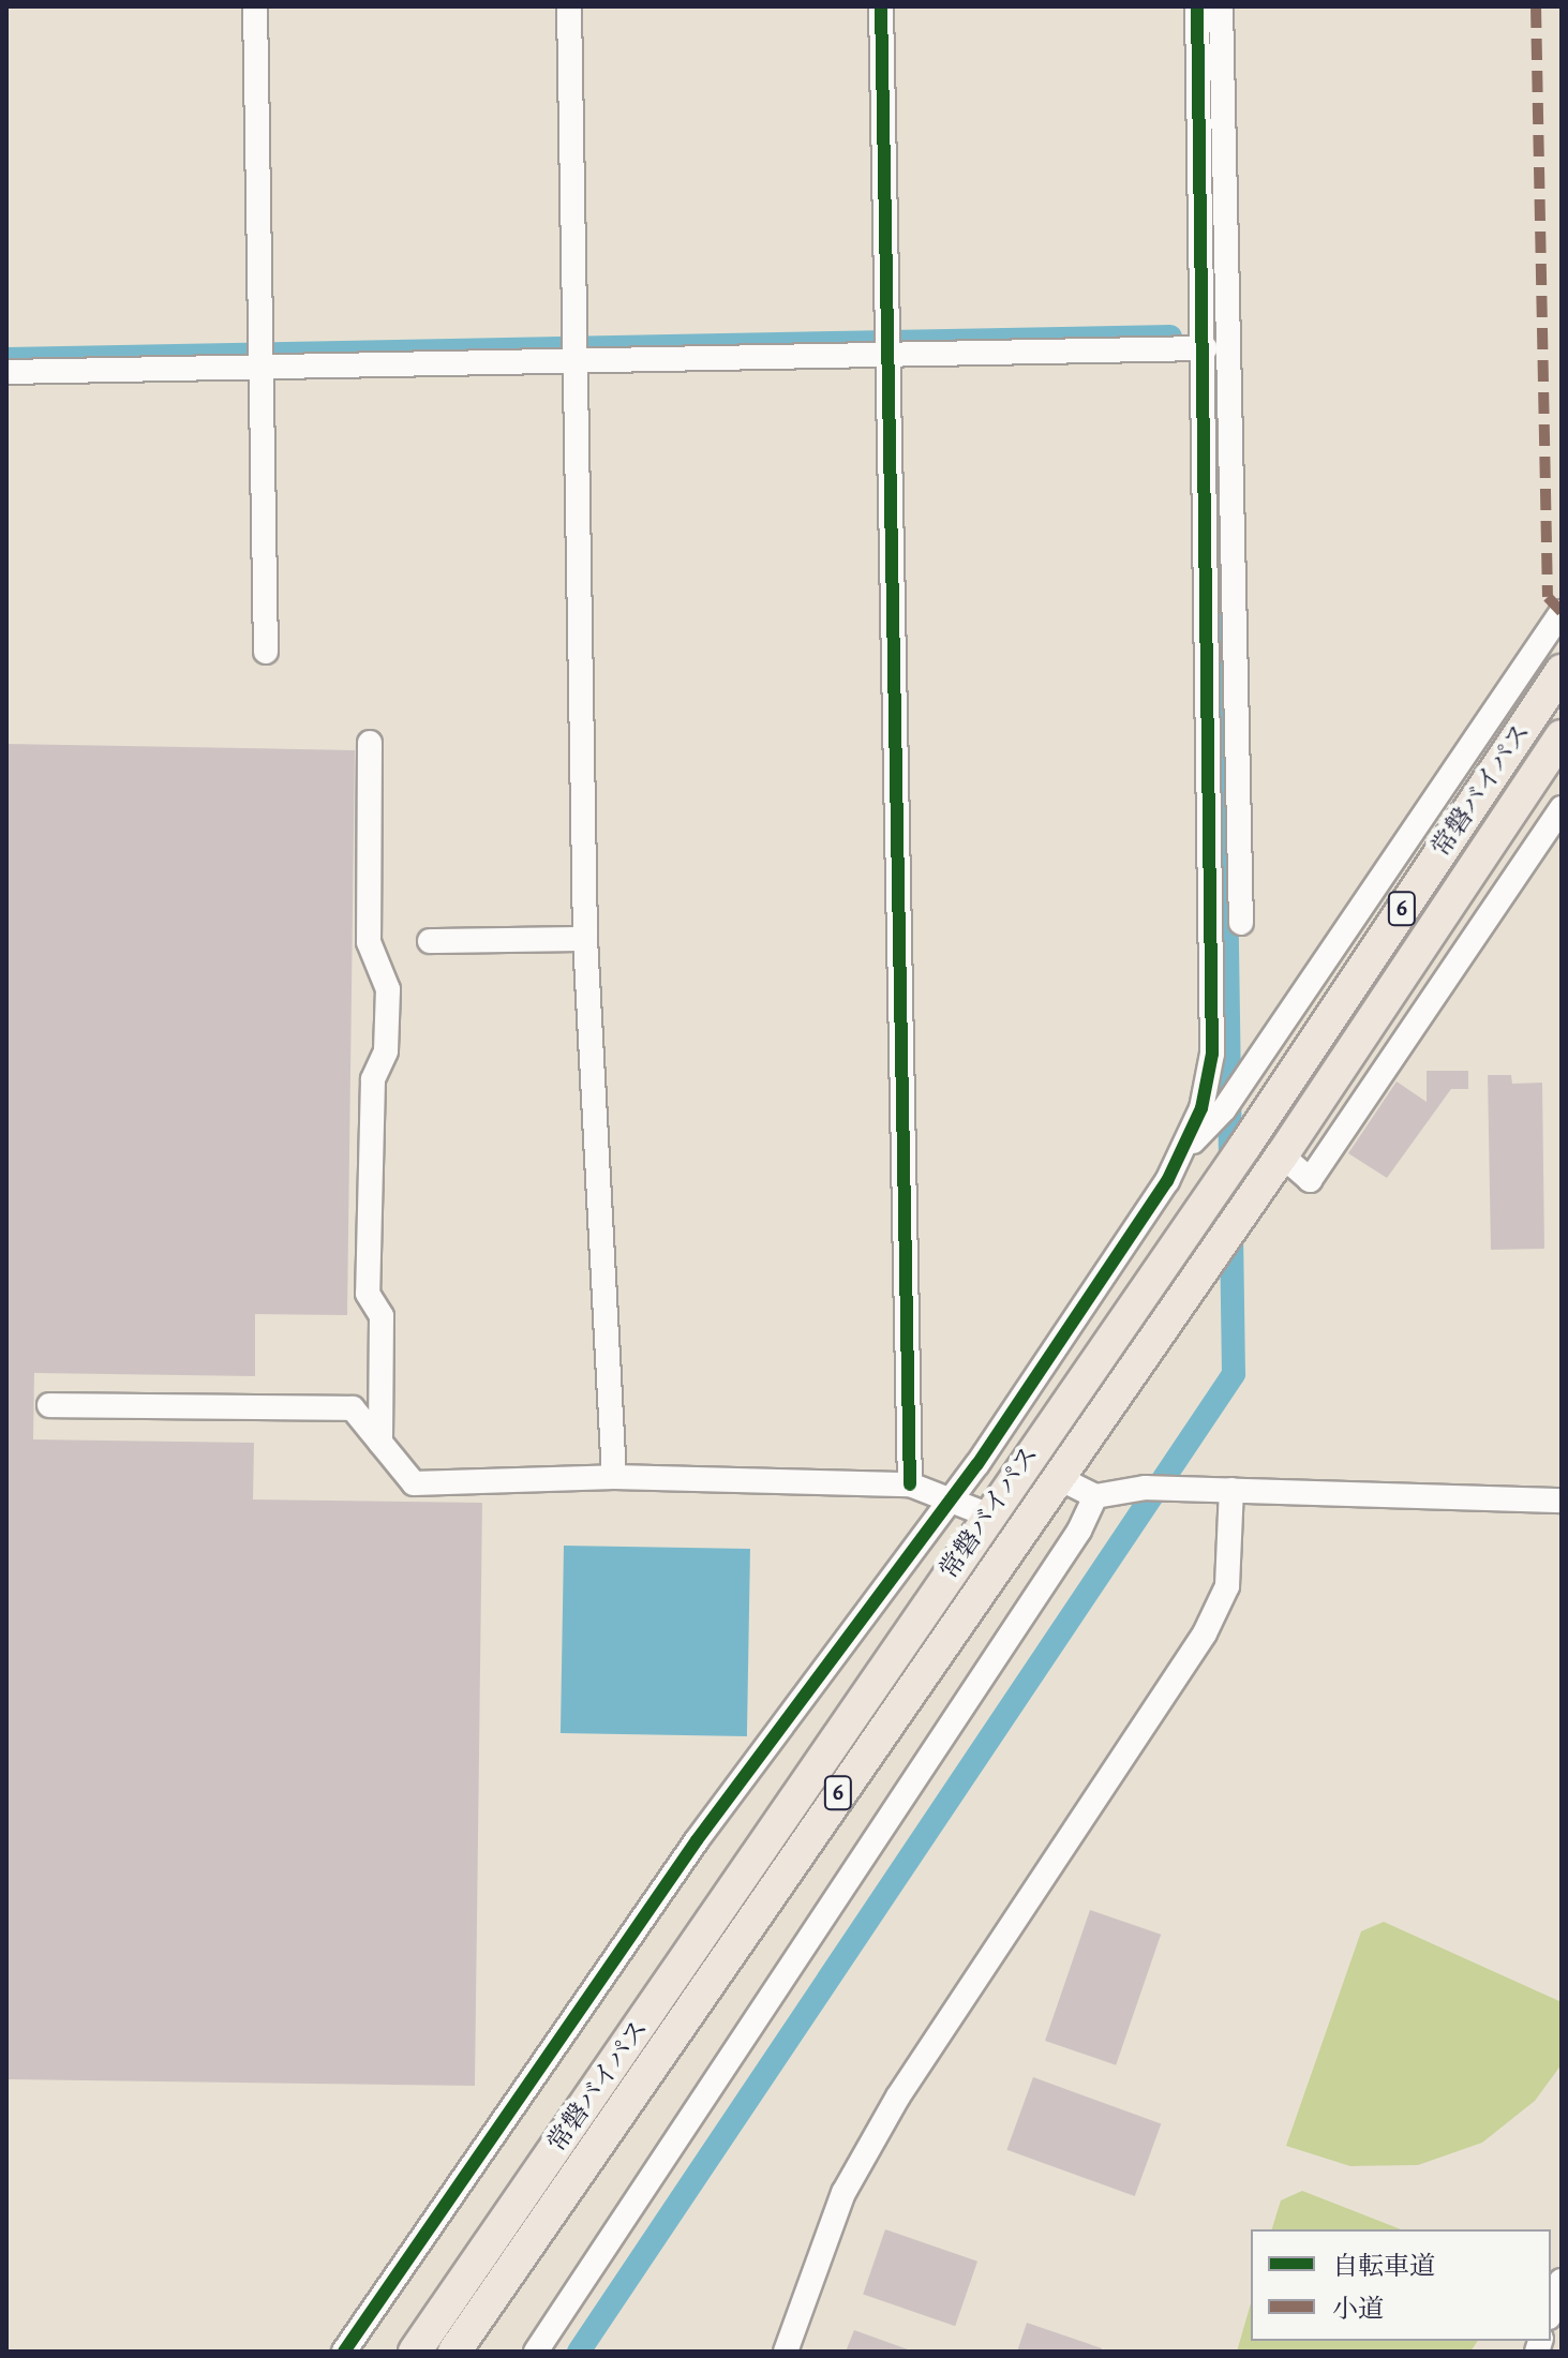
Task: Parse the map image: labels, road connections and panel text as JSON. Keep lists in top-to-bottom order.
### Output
{
  "streets": {
    "highway": ["常磐バイパス", "6"]
  },
  "legend": ["自転車道", "小道"]
}
